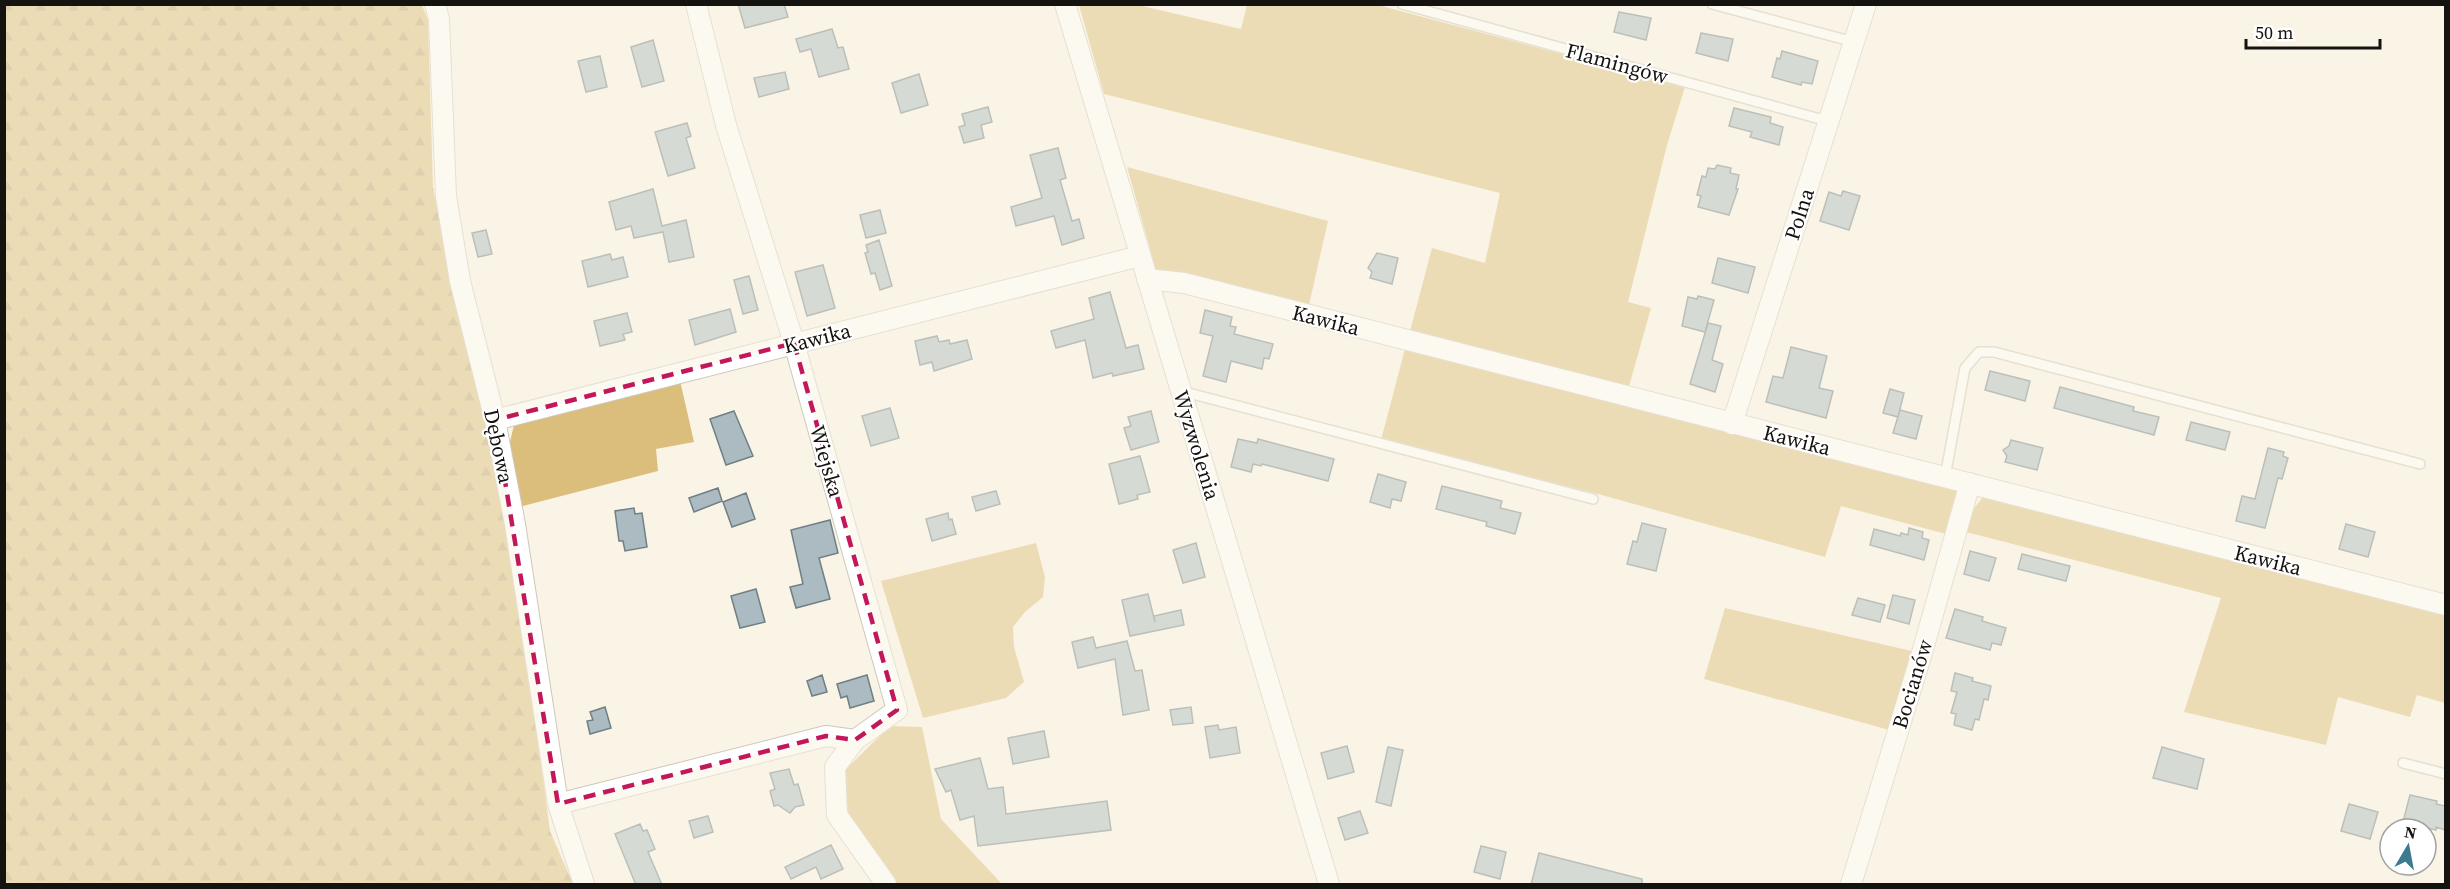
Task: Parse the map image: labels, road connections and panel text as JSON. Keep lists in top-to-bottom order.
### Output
{
  "streets": {
    "street": [
      "Polna",
      "Kawika",
      "Wyzwolenia",
      "Dębowa",
      "Wiejska",
      "Bocianów"
    ],
    "lane": ["Flamingów"]
  },
  "crossings": [
    ["Flamingów", "Polna"],
    ["Polna", "Kawika"],
    ["Kawika", "Wyzwolenia"],
    ["Kawika", "Dębowa"],
    ["Kawika", "Wiejska"],
    ["Kawika", "Bocianów"]
  ],
  "scale_bar": "50 m",
  "north": "top"
}
